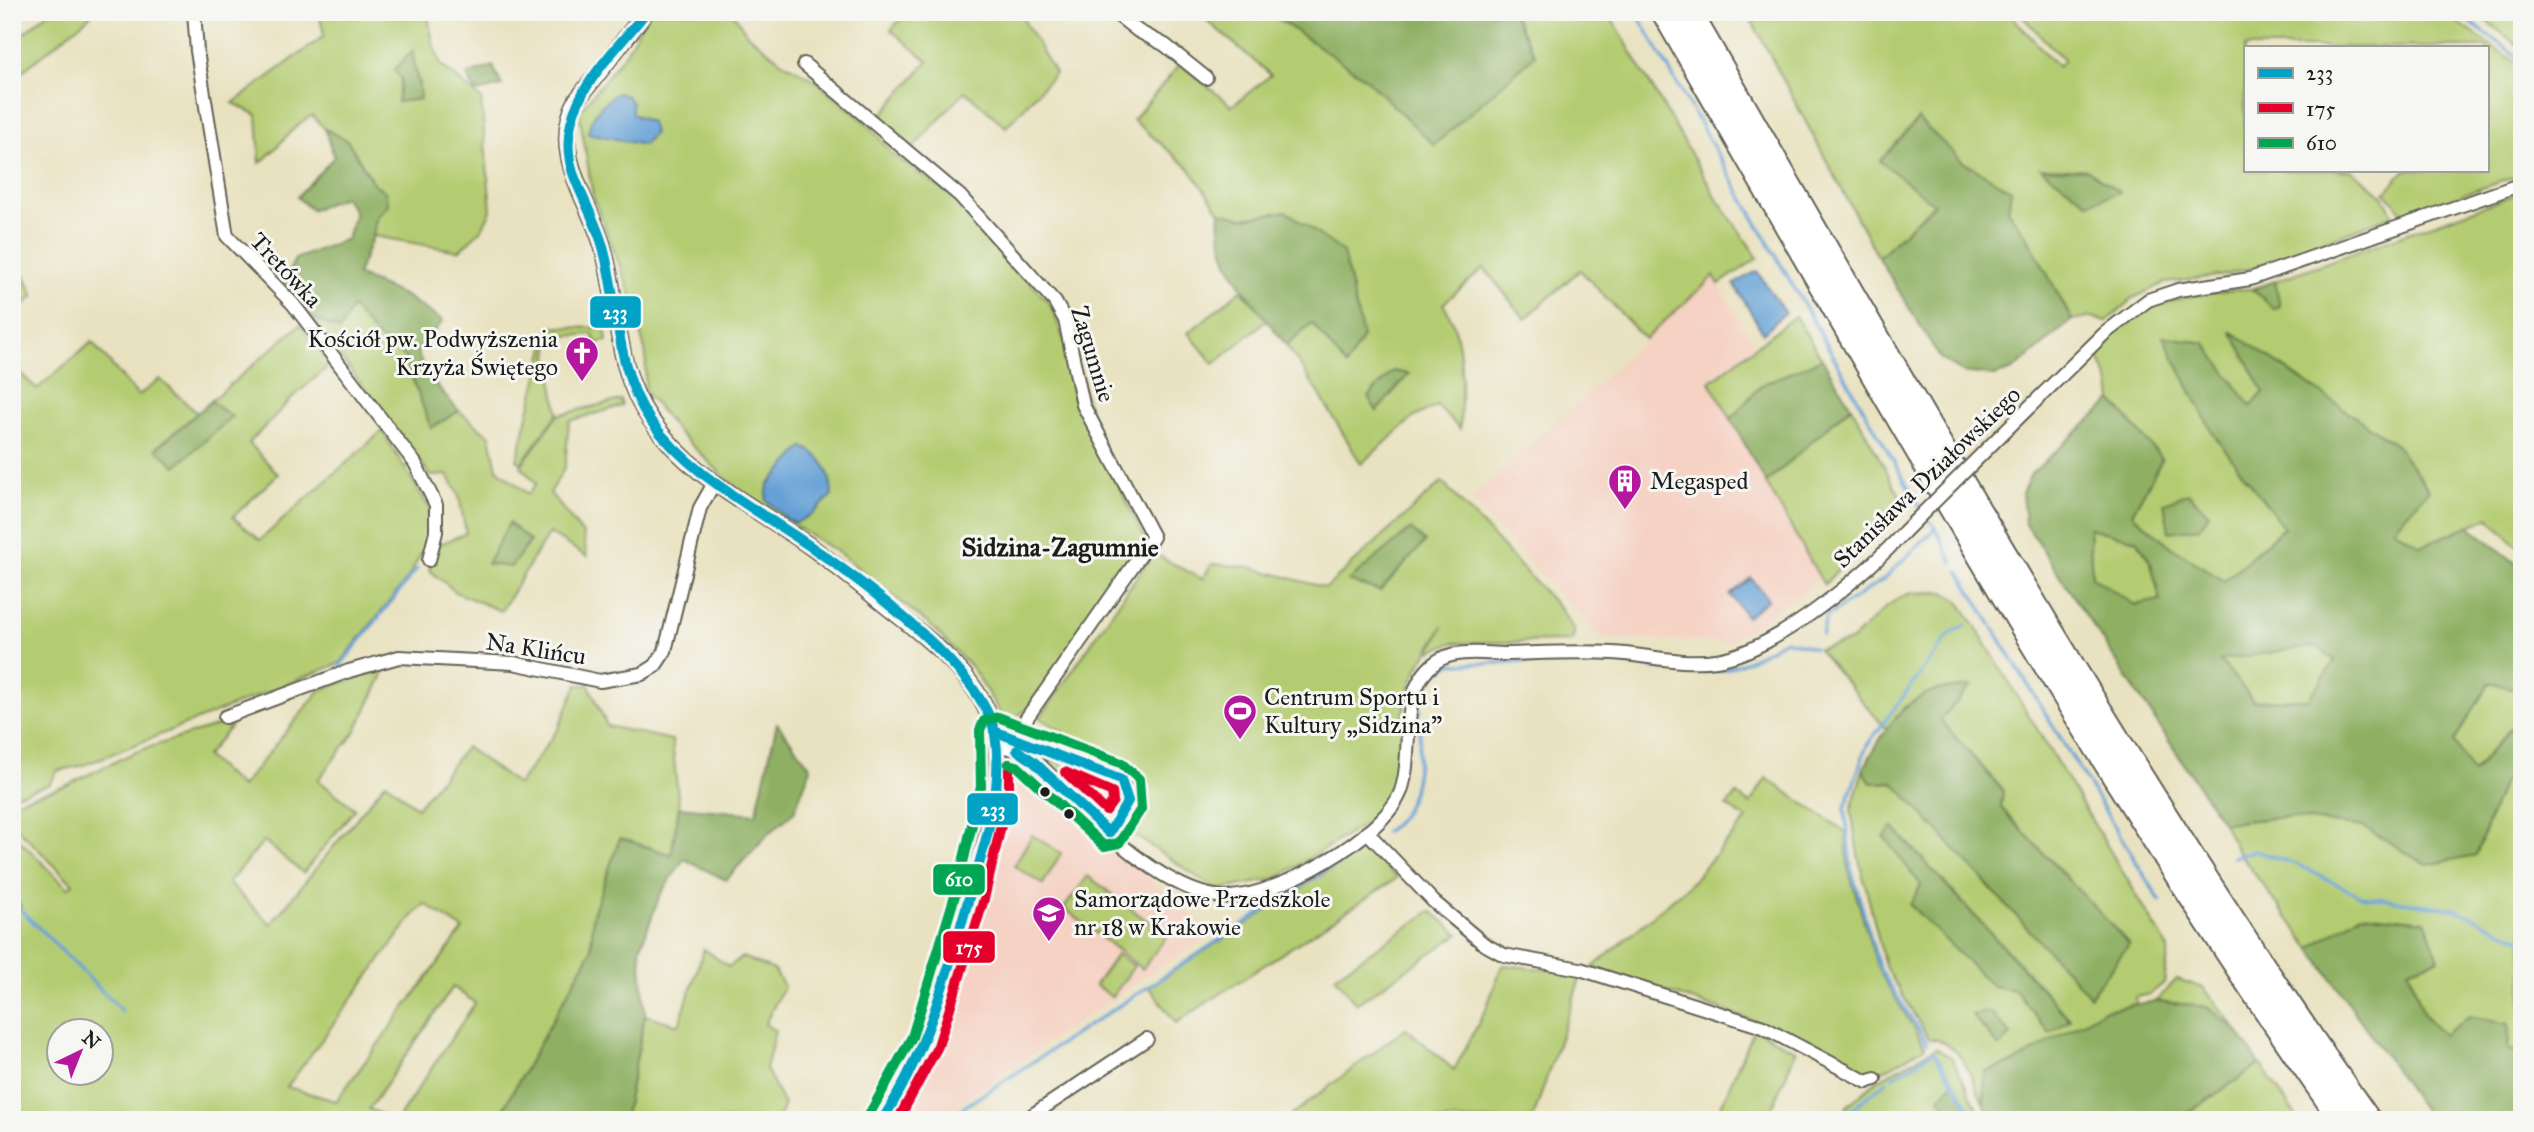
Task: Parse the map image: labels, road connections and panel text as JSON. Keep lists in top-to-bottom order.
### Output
{
  "streets": {
    "street": [
      "Tretówka",
      "Zagumnie",
      "Stanisława Działowskiego",
      "Na Klińcu"
    ]
  },
  "crossings": [
    ["Zagumnie", "Stanisława Działowskiego"]
  ],
  "districts": ["Sidzina-Zagumnie"],
  "places": {
    "church": ["Kościół pw. Podwyższenia Krzyża Świętego"],
    "building": ["Megasped"],
    "sports": ["Centrum Sportu i Kultury „Sidzina”"],
    "school or university": ["Samorządowe Przedszkole nr 18 w Krakowie"]
  },
  "lines": ["transit line 233", "transit line 610", "transit line 175"],
  "legend": ["233", "175", "610"],
  "north": "top right"
}
